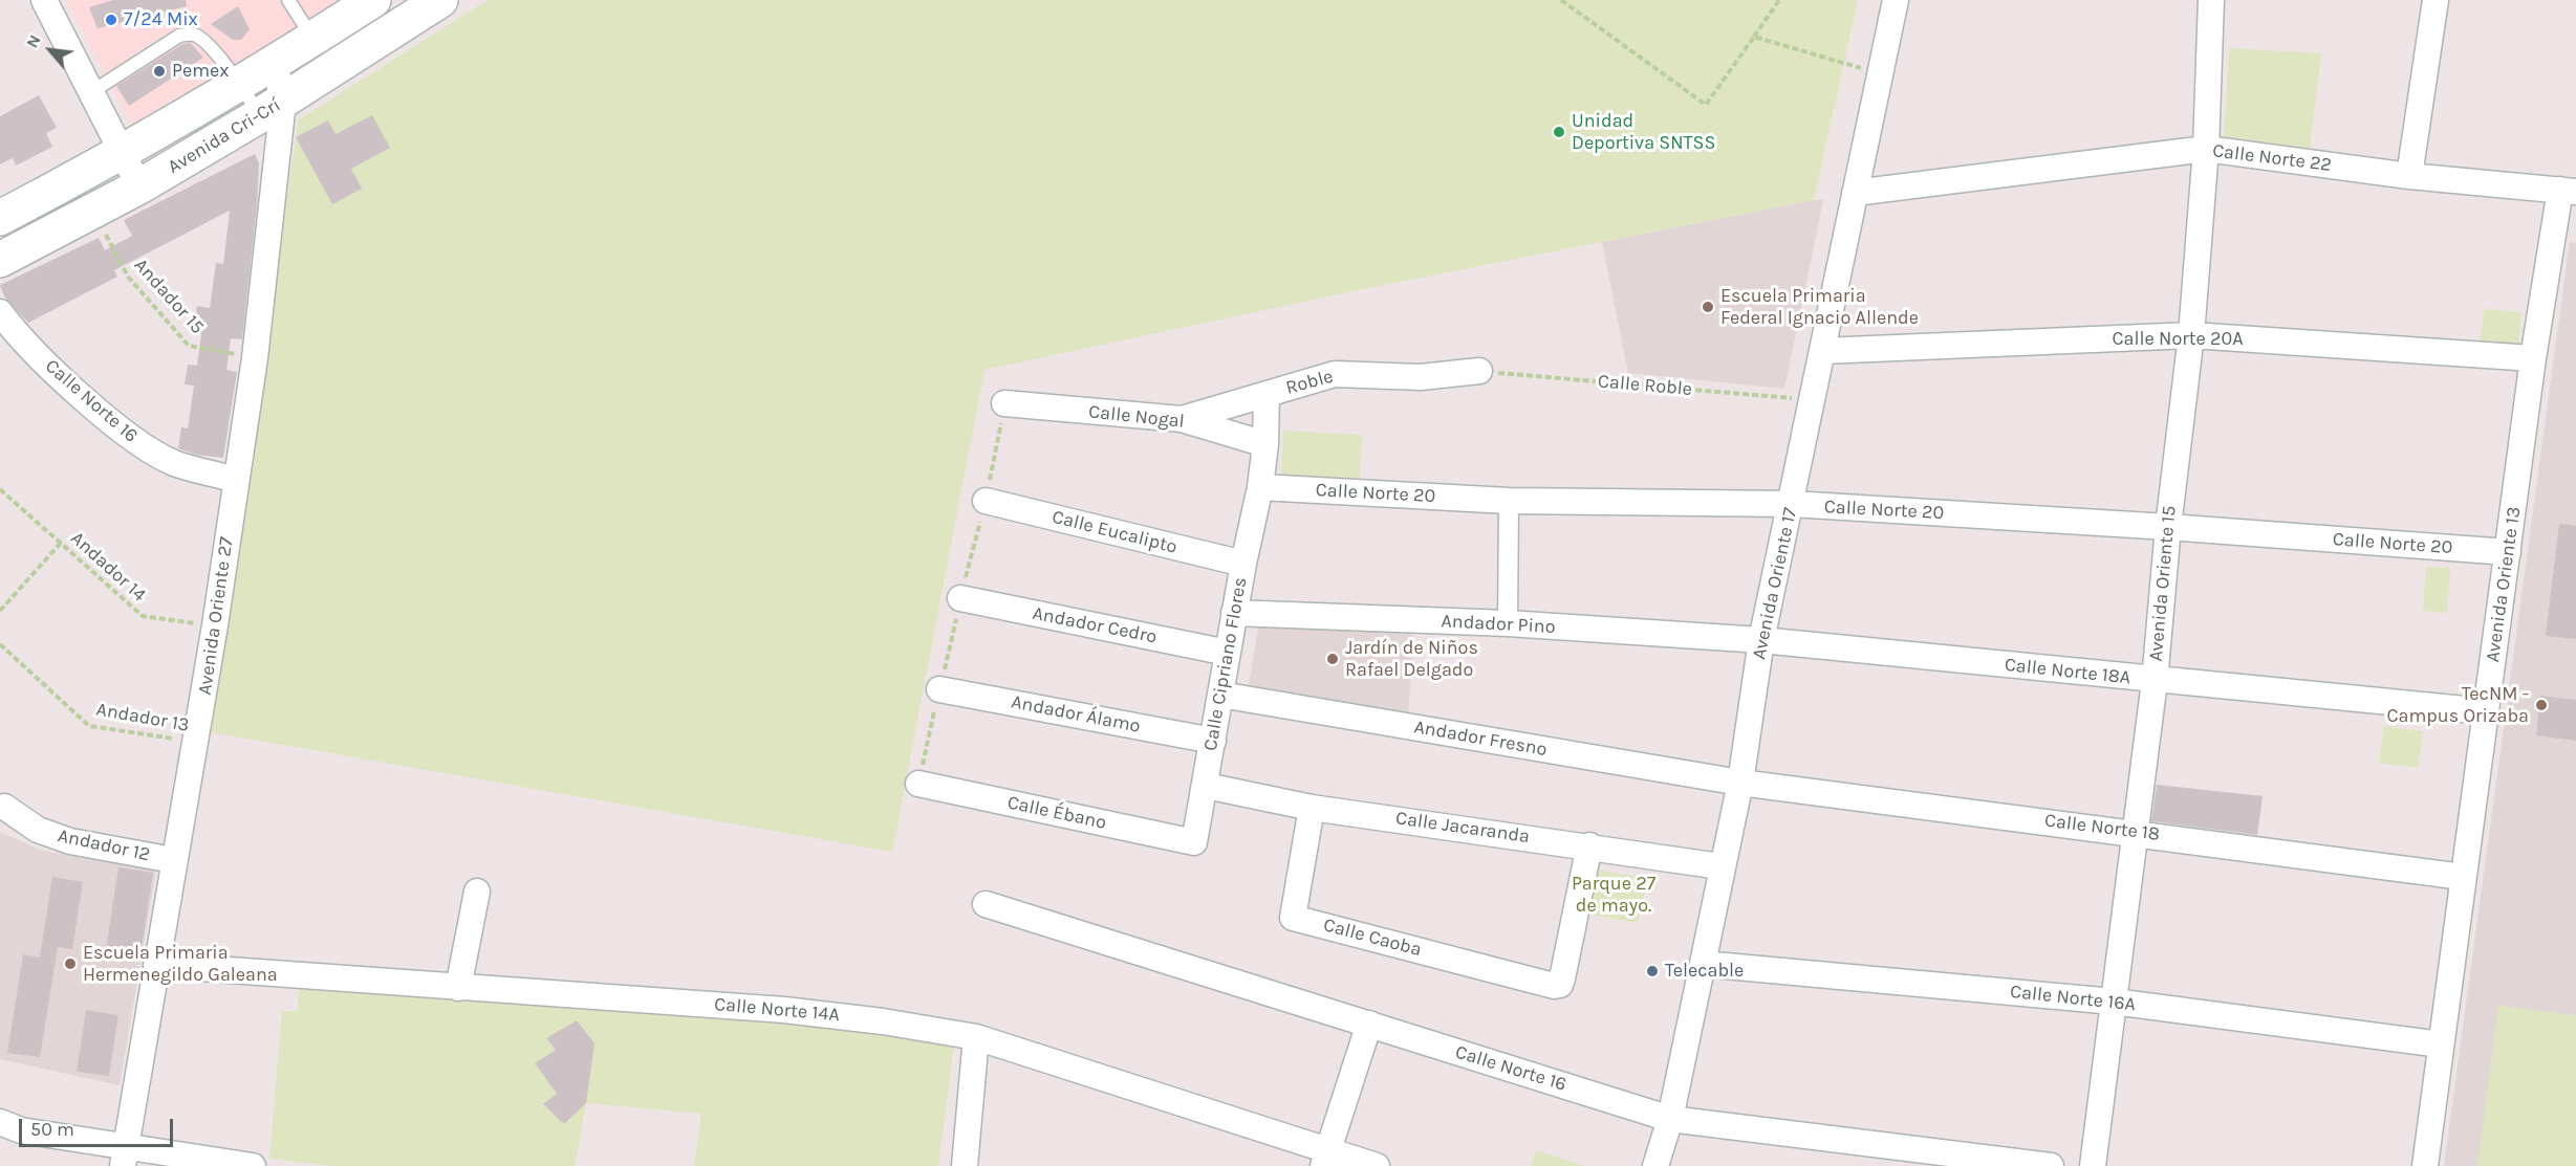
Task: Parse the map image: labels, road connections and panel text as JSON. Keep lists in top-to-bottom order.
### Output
{
  "streets": {
    "main road": ["Avenida Cri-Crí"],
    "street": [
      "Calle Norte 22",
      "Calle Norte 20A",
      "Roble",
      "Calle Norte 16",
      "Calle Nogal",
      "Calle Norte 20",
      "Calle Eucalipto",
      "Avenida Oriente 17",
      "Avenida Oriente 15",
      "Avenida Oriente 13",
      "Avenida Oriente 27",
      "Andador Pino",
      "Andador Cedro",
      "Calle Cipriano Flores",
      "Calle Norte 18A",
      "Andador Álamo",
      "Andador Fresno",
      "Calle Ébano",
      "Calle Jacaranda",
      "Calle Norte 18",
      "Andador 12",
      "Calle Caoba",
      "Calle Norte 16A",
      "Calle Norte 14A"
    ],
    "path": [
      "Andador 15",
      "Calle Roble",
      "Andador 14",
      "Andador 13"
    ]
  },
  "crossings": [
    ["Avenida Cri-Crí", "Andador 15"],
    ["Avenida Cri-Crí", "Avenida Oriente 27"],
    ["Calle Norte 22", "Avenida Oriente 17"],
    ["Calle Norte 22", "Avenida Oriente 15"],
    ["Calle Norte 22", "Avenida Oriente 13"],
    ["Andador 15", "Avenida Oriente 27"],
    ["Calle Norte 20A", "Avenida Oriente 17"],
    ["Calle Norte 20A", "Avenida Oriente 15"],
    ["Calle Norte 20A", "Avenida Oriente 13"],
    ["Roble", "Calle Roble"],
    ["Roble", "Calle Nogal"],
    ["Roble", "Calle Cipriano Flores"],
    ["Calle Roble", "Avenida Oriente 17"],
    ["Calle Norte 16", "Avenida Oriente 17"],
    ["Calle Norte 16", "Avenida Oriente 27"],
    ["Calle Nogal", "Calle Cipriano Flores"],
    ["Calle Norte 20", "Avenida Oriente 17"],
    ["Calle Norte 20", "Avenida Oriente 15"],
    ["Calle Norte 20", "Avenida Oriente 13"],
    ["Calle Norte 20", "Calle Cipriano Flores"],
    ["Calle Eucalipto", "Calle Cipriano Flores"],
    ["Andador 14", "Avenida Oriente 27"],
    ["Avenida Oriente 17", "Andador Pino"],
    ["Avenida Oriente 17", "Calle Norte 18A"],
    ["Avenida Oriente 17", "Andador Fresno"],
    ["Avenida Oriente 17", "Calle Jacaranda"],
    ["Avenida Oriente 17", "Calle Norte 18"],
    ["Avenida Oriente 17", "Calle Norte 16A"],
    ["Avenida Oriente 15", "Calle Norte 18A"],
    ["Avenida Oriente 15", "Calle Norte 18"],
    ["Avenida Oriente 15", "Calle Norte 16A"],
    ["Avenida Oriente 13", "Calle Norte 18A"],
    ["Avenida Oriente 13", "Calle Norte 18"],
    ["Avenida Oriente 13", "Calle Norte 16A"],
    ["Avenida Oriente 27", "Andador 13"],
    ["Avenida Oriente 27", "Andador 12"],
    ["Avenida Oriente 27", "Calle Norte 14A"],
    ["Andador Pino", "Calle Cipriano Flores"],
    ["Andador Pino", "Calle Norte 18A"],
    ["Andador Cedro", "Calle Cipriano Flores"],
    ["Calle Cipriano Flores", "Andador Álamo"],
    ["Calle Cipriano Flores", "Andador Fresno"],
    ["Calle Cipriano Flores", "Calle Ébano"],
    ["Calle Cipriano Flores", "Calle Jacaranda"],
    ["Andador Fresno", "Calle Norte 18"],
    ["Calle Jacaranda", "Calle Caoba"]
  ],
  "parks": ["Parque 27 de mayo."],
  "places": [
    "7/24 Mix",
    "Pemex",
    "Unidad Deportiva SNTSS",
    "Escuela Primaria Federal Ignacio Allende",
    "Jardín de Niños Rafael Delgado",
    "TecNM - Campus Orizaba",
    "Escuela Primaria Hermenegildo Galeana",
    "Telecable"
  ],
  "scale_bar": "50 m",
  "north": "top left"
}
